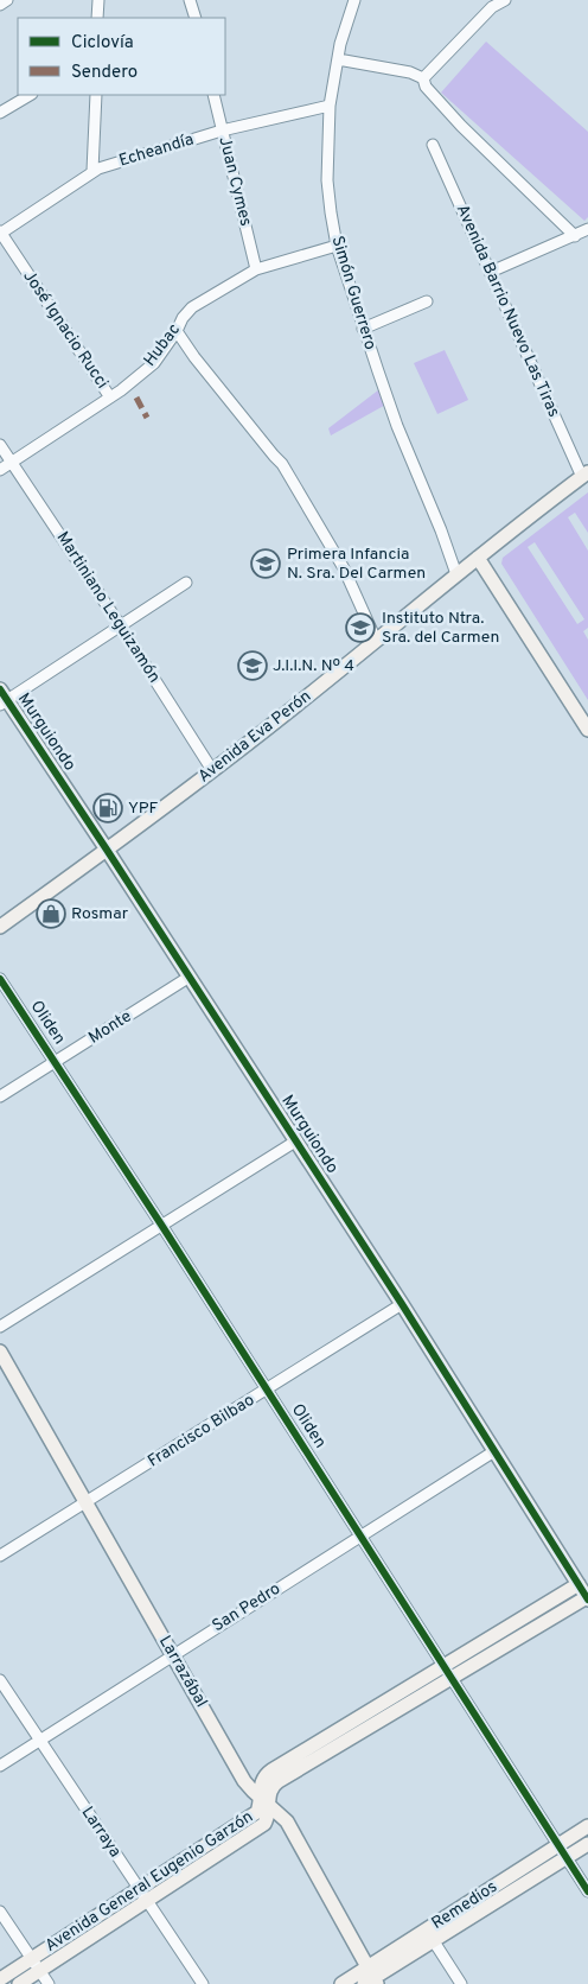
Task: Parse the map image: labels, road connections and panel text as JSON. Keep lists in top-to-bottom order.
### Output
{
  "streets": {
    "street": [
      "Echeandía",
      "Juan Cymes",
      "Simón Guerrero",
      "Avenida Barrio Nuevo Las Tiras",
      "José Ignacio Rucci",
      "Hubac",
      "Martiniano Leguizamón",
      "Murguiondo",
      "Avenida Eva Perón",
      "Oliden",
      "Monte",
      "Francisco Bilbao",
      "San Pedro",
      "Larrazábal",
      "Larraya",
      "Avenida General Eugenio Garzón",
      "Remedios"
    ]
  },
  "crossings": [
    ["Echeandía", "Juan Cymes"],
    ["Echeandía", "Simón Guerrero"],
    ["Echeandía", "José Ignacio Rucci"],
    ["Juan Cymes", "Hubac"],
    ["Simón Guerrero", "Hubac"],
    ["Simón Guerrero", "Avenida Eva Perón"],
    ["Avenida Barrio Nuevo Las Tiras", "Avenida Eva Perón"],
    ["José Ignacio Rucci", "Hubac"],
    ["Hubac", "Martiniano Leguizamón"],
    ["Martiniano Leguizamón", "Avenida Eva Perón"],
    ["Murguiondo", "Avenida Eva Perón"],
    ["Murguiondo", "Monte"],
    ["Murguiondo", "Francisco Bilbao"],
    ["Murguiondo", "San Pedro"],
    ["Murguiondo", "Avenida General Eugenio Garzón"],
    ["Oliden", "Monte"],
    ["Oliden", "Francisco Bilbao"],
    ["Oliden", "San Pedro"],
    ["Oliden", "Avenida General Eugenio Garzón"],
    ["Oliden", "Remedios"],
    ["Francisco Bilbao", "Larrazábal"],
    ["San Pedro", "Larrazábal"],
    ["San Pedro", "Larraya"],
    ["Larrazábal", "Avenida General Eugenio Garzón"],
    ["Larrazábal", "Remedios"],
    ["Larraya", "Avenida General Eugenio Garzón"]
  ],
  "places": {
    "school or university": ["Primera Infancia N. Sra. Del Carmen", "Instituto Ntra. Sra. del Carmen", "J.I.I.N. Nº 4"],
    "fuel station": ["YPF"],
    "shop": ["Rosmar"]
  },
  "legend": ["Ciclovía", "Sendero"]
}
